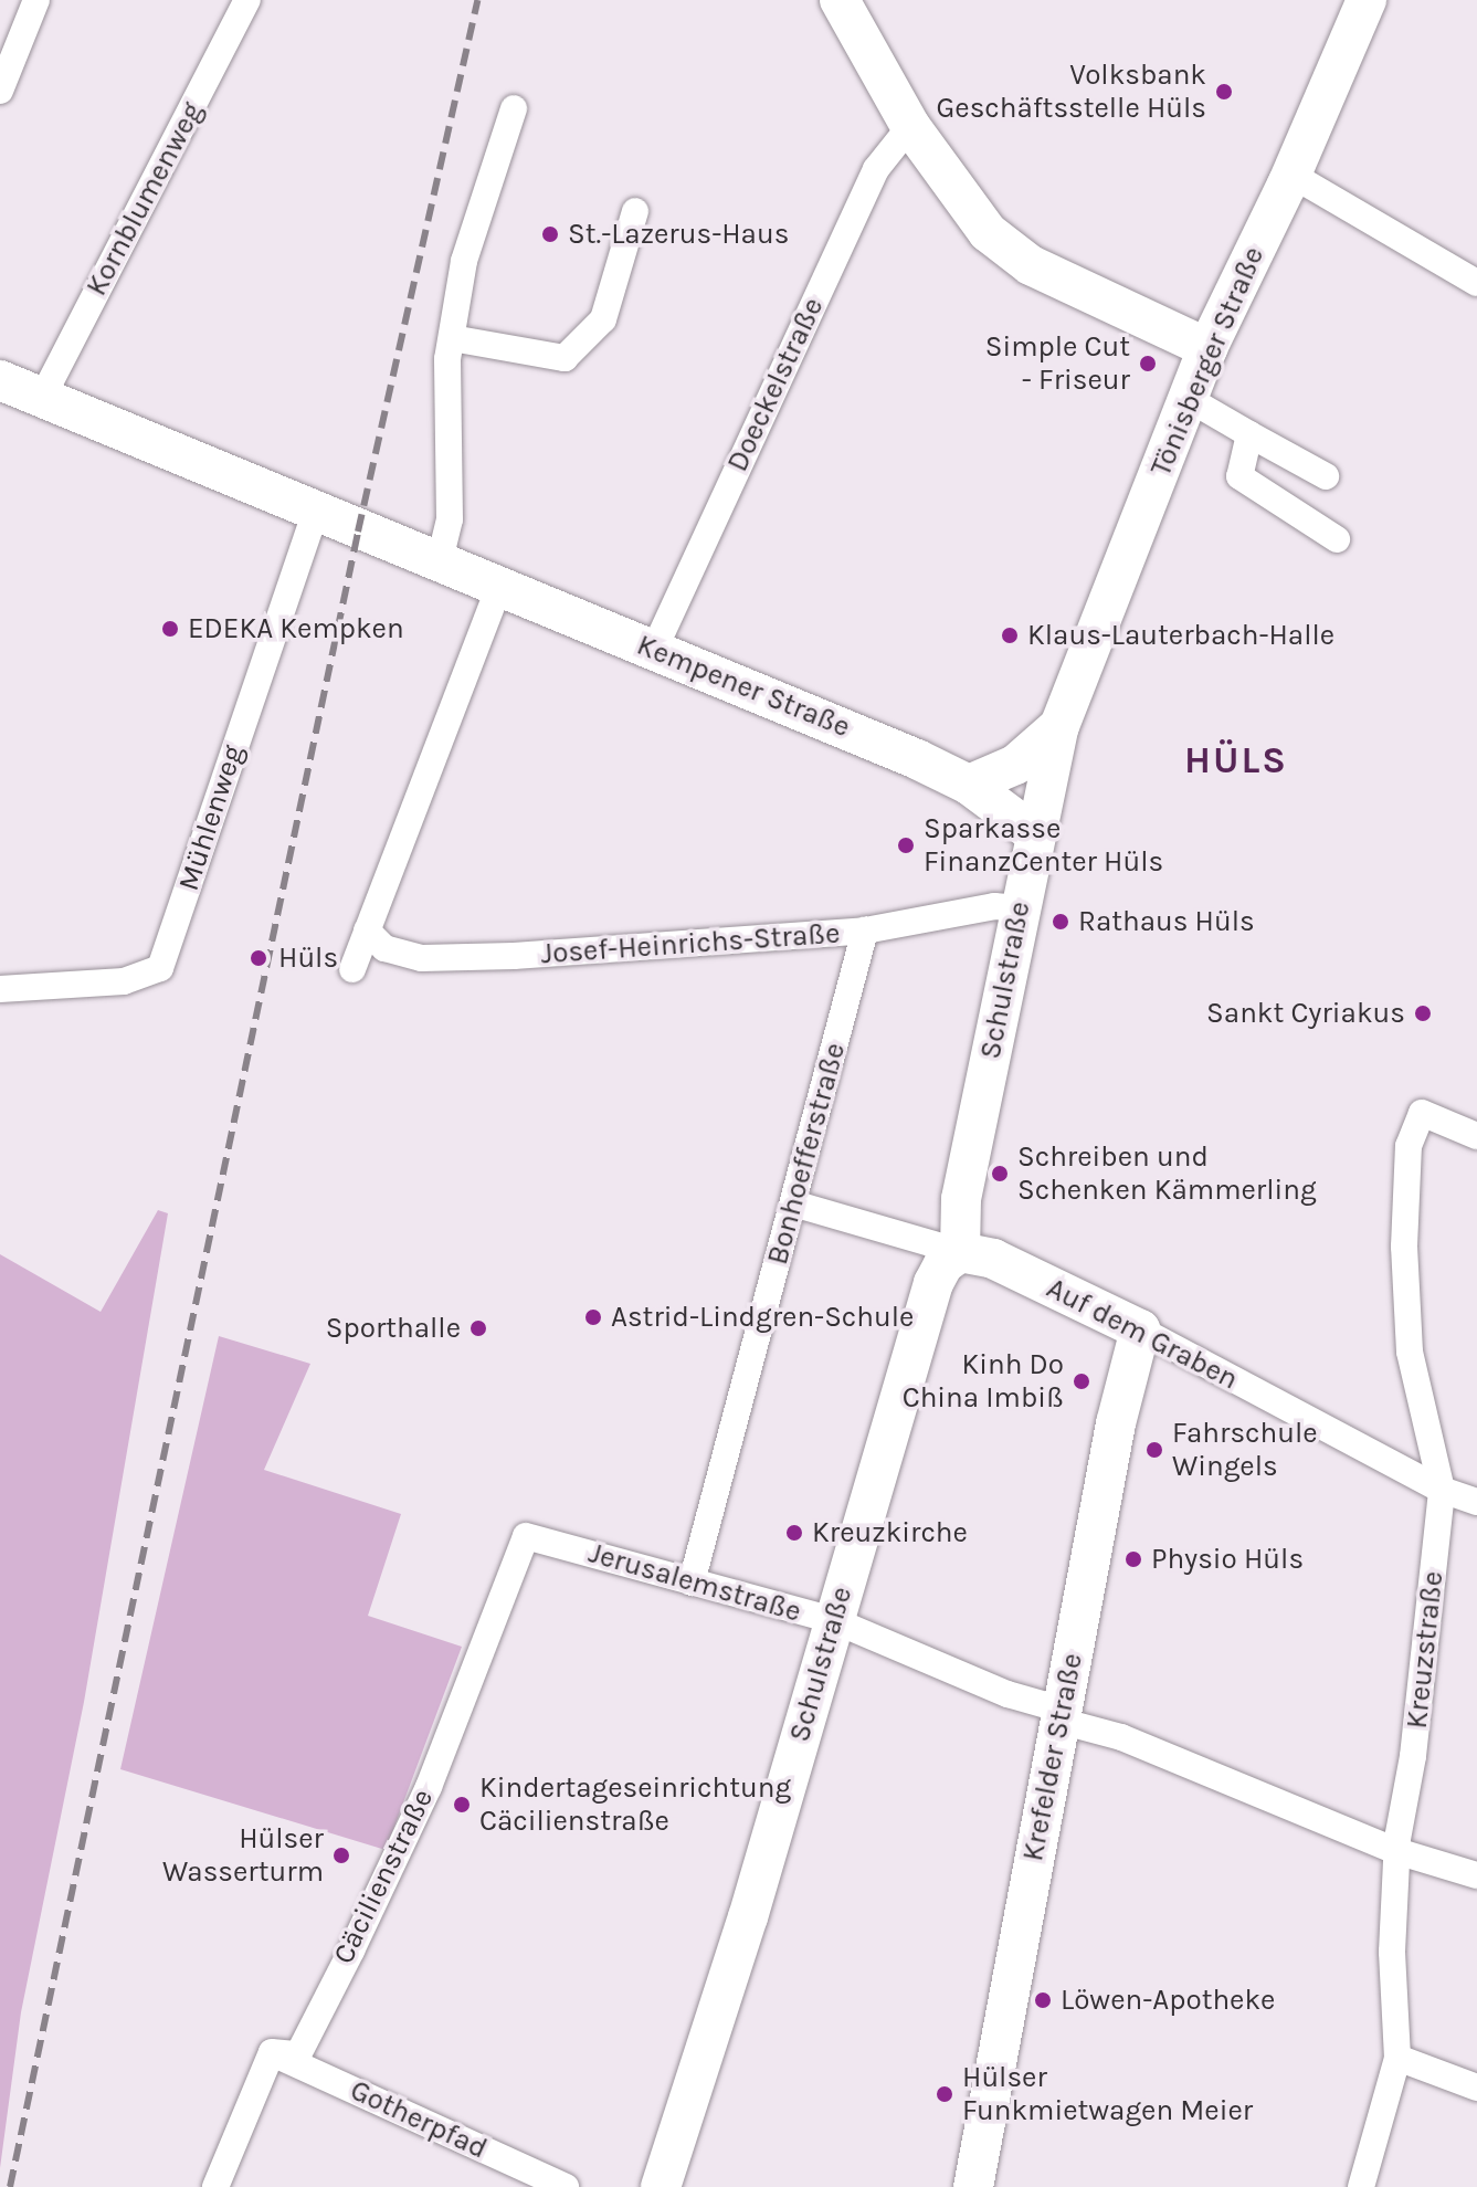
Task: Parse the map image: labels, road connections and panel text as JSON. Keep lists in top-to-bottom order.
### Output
{
  "streets": {
    "street": [
      "Kornblumenweg",
      "Tönisberger Straße",
      "Doeckelstraße",
      "Kempener Straße",
      "Mühlenweg",
      "Josef-Heinrichs-Straße",
      "Schulstraße",
      "Bonhoefferstraße",
      "Auf dem Graben",
      "Jerusalemstraße",
      "Kreuzstraße",
      "Krefelder Straße",
      "Cäcilienstraße",
      "Gotherpfad"
    ]
  },
  "crossings": [
    ["Kornblumenweg", "Kempener Straße"],
    ["Tönisberger Straße", "Kempener Straße"],
    ["Tönisberger Straße", "Schulstraße"],
    ["Doeckelstraße", "Kempener Straße"],
    ["Kempener Straße", "Mühlenweg"],
    ["Kempener Straße", "Schulstraße"],
    ["Josef-Heinrichs-Straße", "Schulstraße"],
    ["Josef-Heinrichs-Straße", "Bonhoefferstraße"],
    ["Schulstraße", "Auf dem Graben"],
    ["Schulstraße", "Jerusalemstraße"],
    ["Bonhoefferstraße", "Auf dem Graben"],
    ["Bonhoefferstraße", "Jerusalemstraße"],
    ["Auf dem Graben", "Kreuzstraße"],
    ["Auf dem Graben", "Krefelder Straße"],
    ["Jerusalemstraße", "Kreuzstraße"],
    ["Jerusalemstraße", "Krefelder Straße"],
    ["Jerusalemstraße", "Cäcilienstraße"],
    ["Cäcilienstraße", "Gotherpfad"]
  ],
  "districts": ["HÜLS"],
  "places": [
    "Volksbank Geschäftsstelle Hüls",
    "St.-Lazerus-Haus",
    "Simple Cut - Friseur",
    "EDEKA Kempken",
    "Klaus-Lauterbach-Halle",
    "Sparkasse FinanzCenter Hüls",
    "Rathaus Hüls",
    "Hüls",
    "Sankt Cyriakus",
    "Schreiben und Schenken Kämmerling",
    "Astrid-Lindgren-Schule",
    "Sporthalle",
    "Kinh Do China Imbiß",
    "Fahrschule Wingels",
    "Kreuzkirche",
    "Physio Hüls",
    "Kindertageseinrichtung Cäcilienstraße",
    "Hülser Wasserturm",
    "Löwen-Apotheke",
    "Hülser Funkmietwagen Meier"
  ]
}
